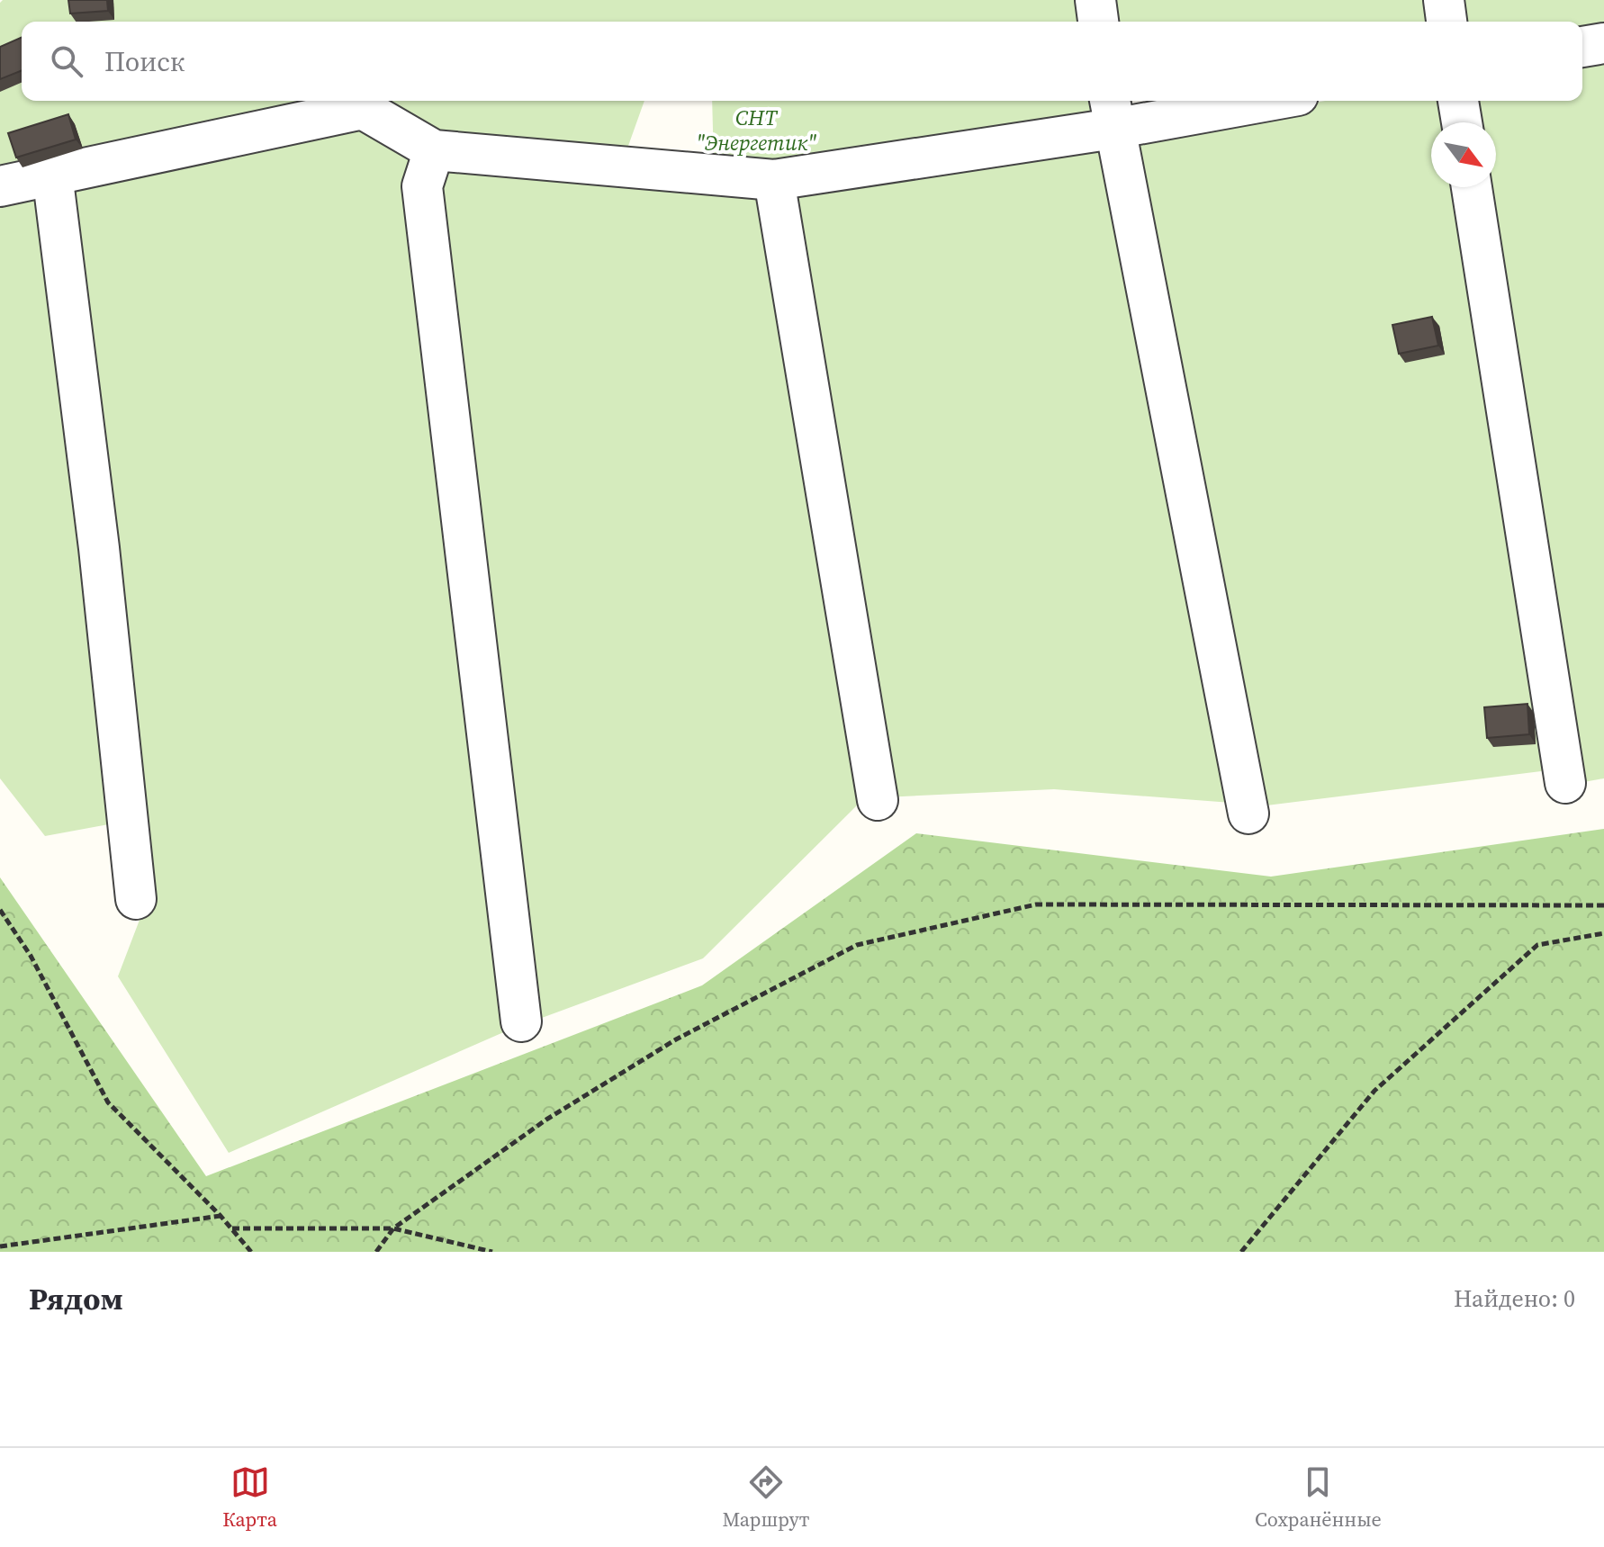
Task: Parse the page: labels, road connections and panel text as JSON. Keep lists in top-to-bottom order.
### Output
{
  "parks": ["СНТ \"Энергетик\""],
  "north": "bottom right",
  "page": {
    "search": "Поиск",
    "heading": ["Рядом", "Найдено: 0"],
    "nav": ["Карта", "Маршрут", "Сохранённые"]
  }
}
